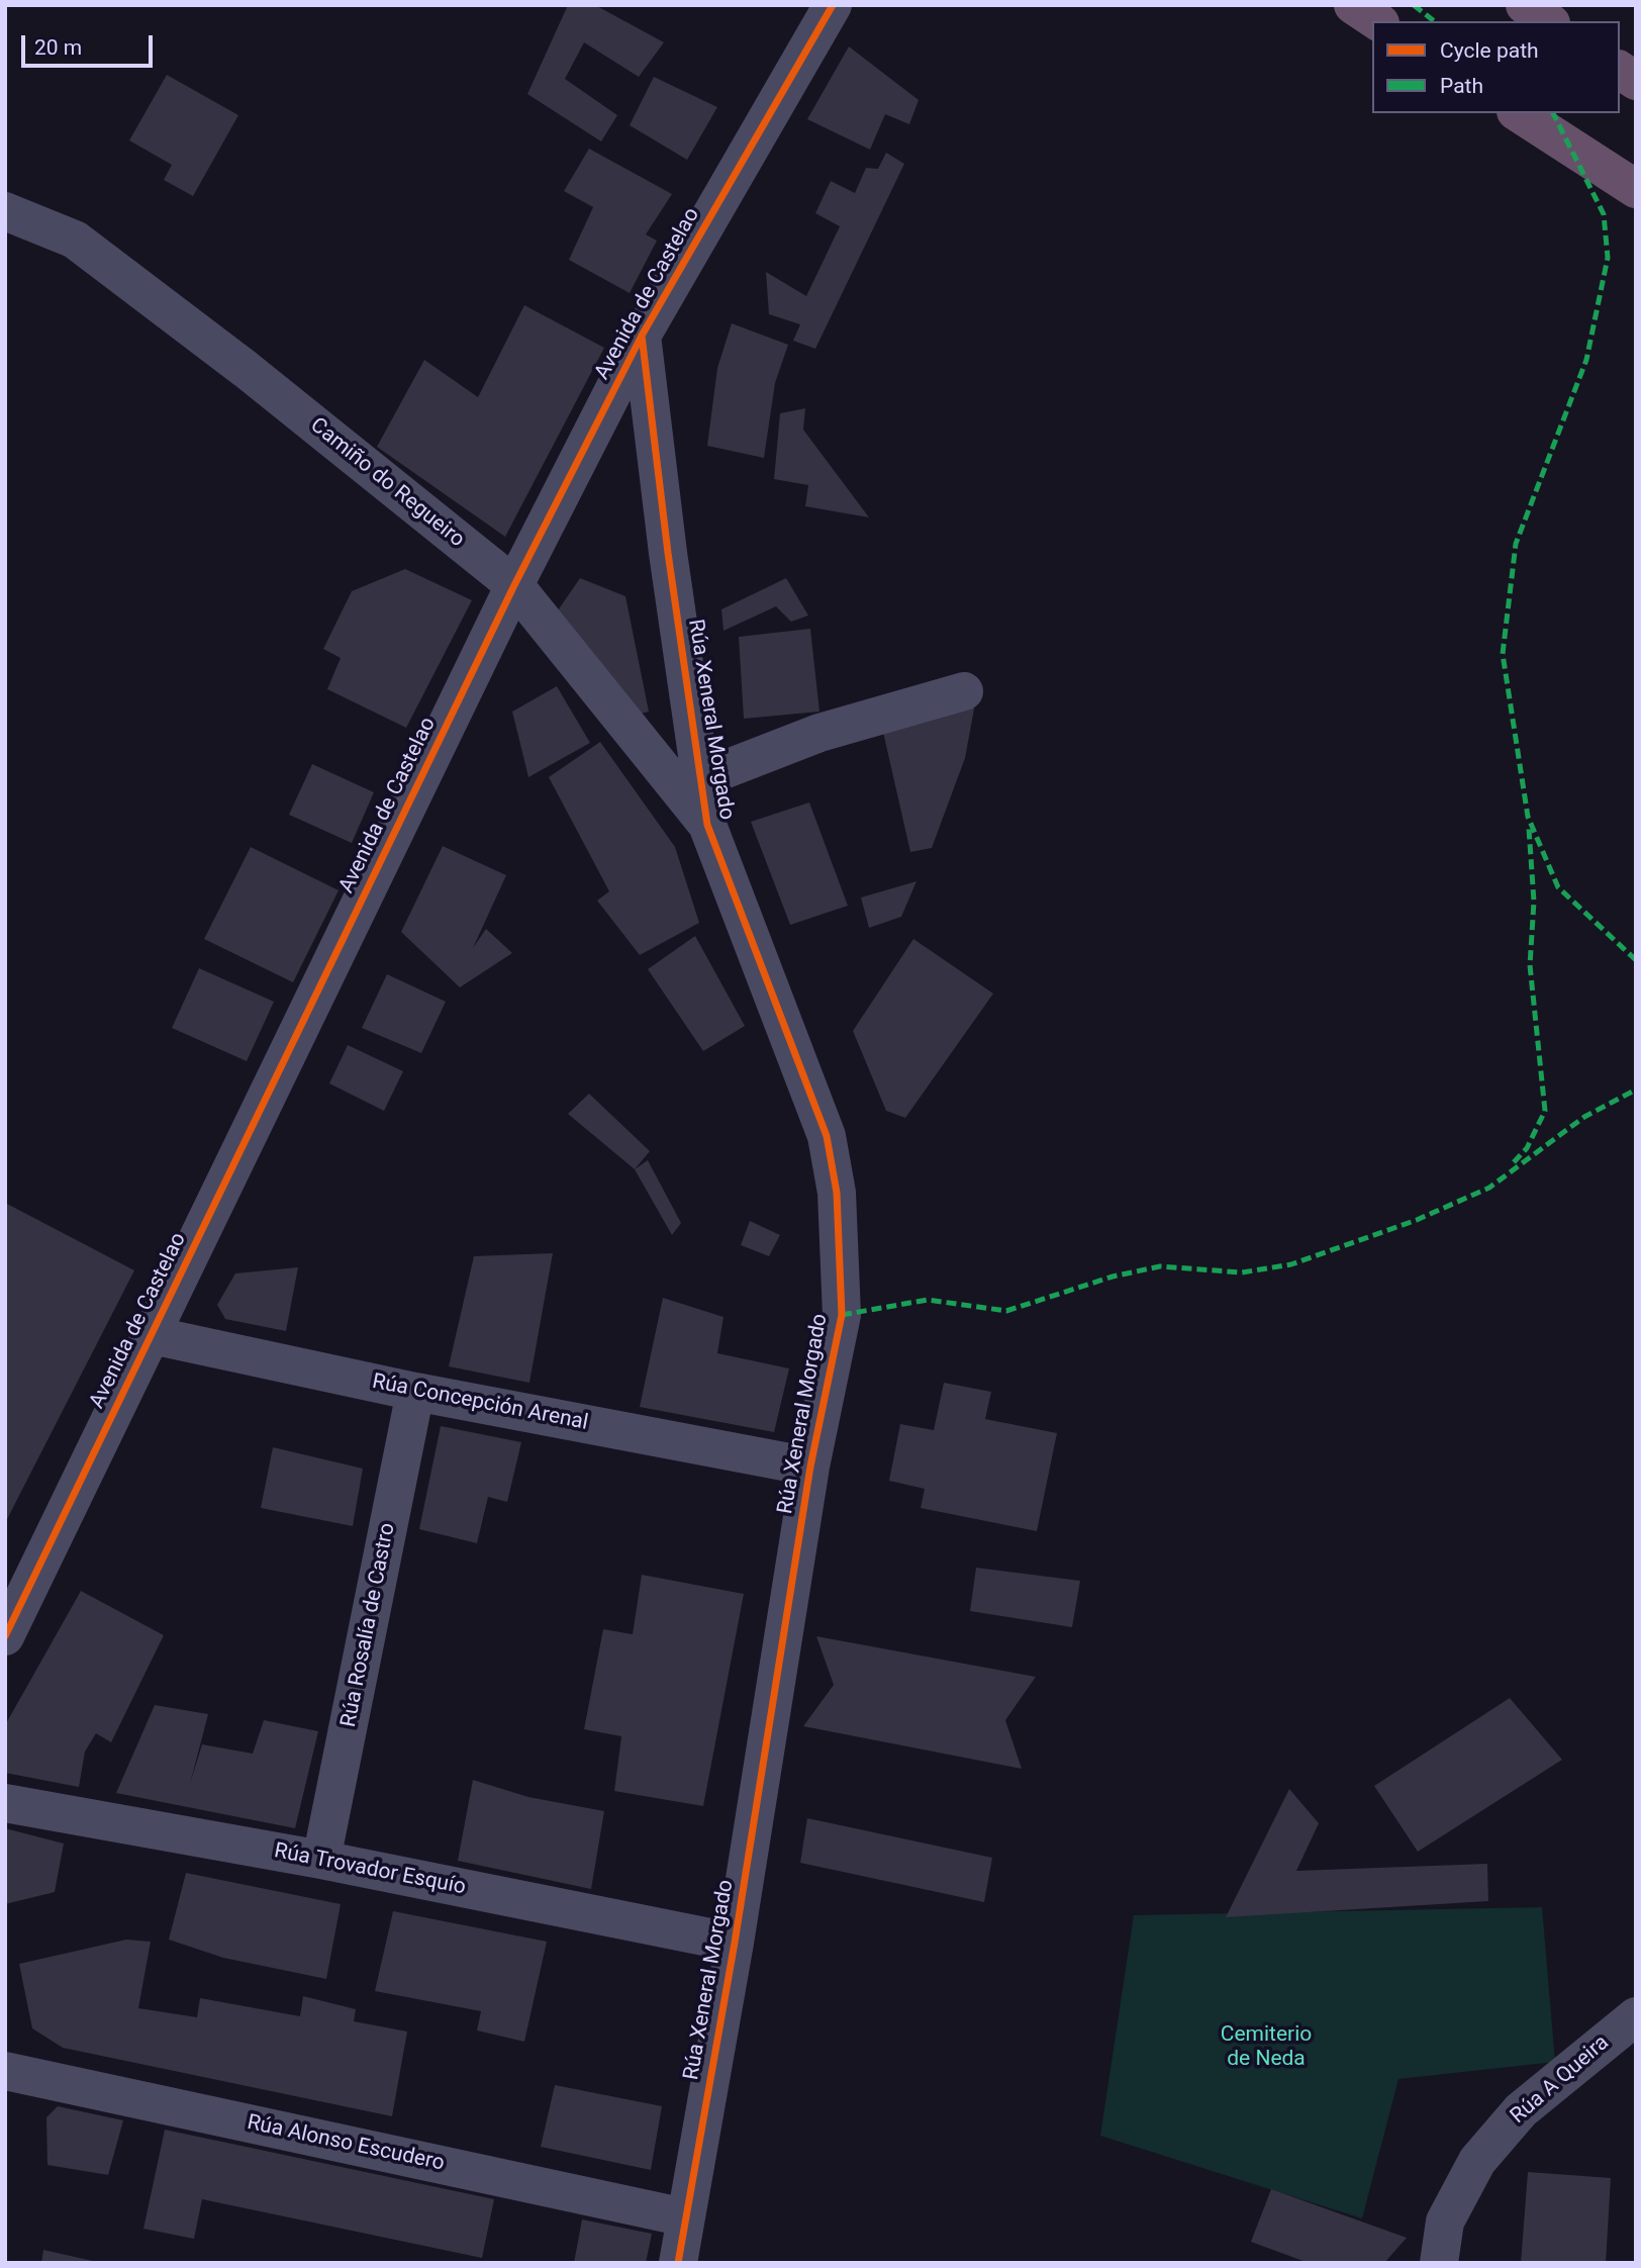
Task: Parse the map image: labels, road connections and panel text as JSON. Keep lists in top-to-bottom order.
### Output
{
  "streets": {
    "street": [
      "Avenida de Castelao",
      "Camiño do Regueiro",
      "Rúa Xeneral Morgado",
      "Rúa Concepción Arenal",
      "Rúa Rosalía de Castro",
      "Rúa Trovador Esquío",
      "Rúa A Queira",
      "Rúa Alonso Escudero"
    ]
  },
  "crossings": [
    ["Avenida de Castelao", "Camiño do Regueiro"],
    ["Avenida de Castelao", "Rúa Xeneral Morgado"],
    ["Avenida de Castelao", "Rúa Concepción Arenal"],
    ["Camiño do Regueiro", "Rúa Xeneral Morgado"],
    ["Rúa Xeneral Morgado", "Rúa Concepción Arenal"],
    ["Rúa Xeneral Morgado", "Rúa Trovador Esquío"],
    ["Rúa Xeneral Morgado", "Rúa Alonso Escudero"],
    ["Rúa Concepción Arenal", "Rúa Rosalía de Castro"],
    ["Rúa Rosalía de Castro", "Rúa Trovador Esquío"]
  ],
  "parks": ["Cemiterio de Neda"],
  "legend": ["Cycle path", "Path"],
  "scale_bar": "20 m"
}
